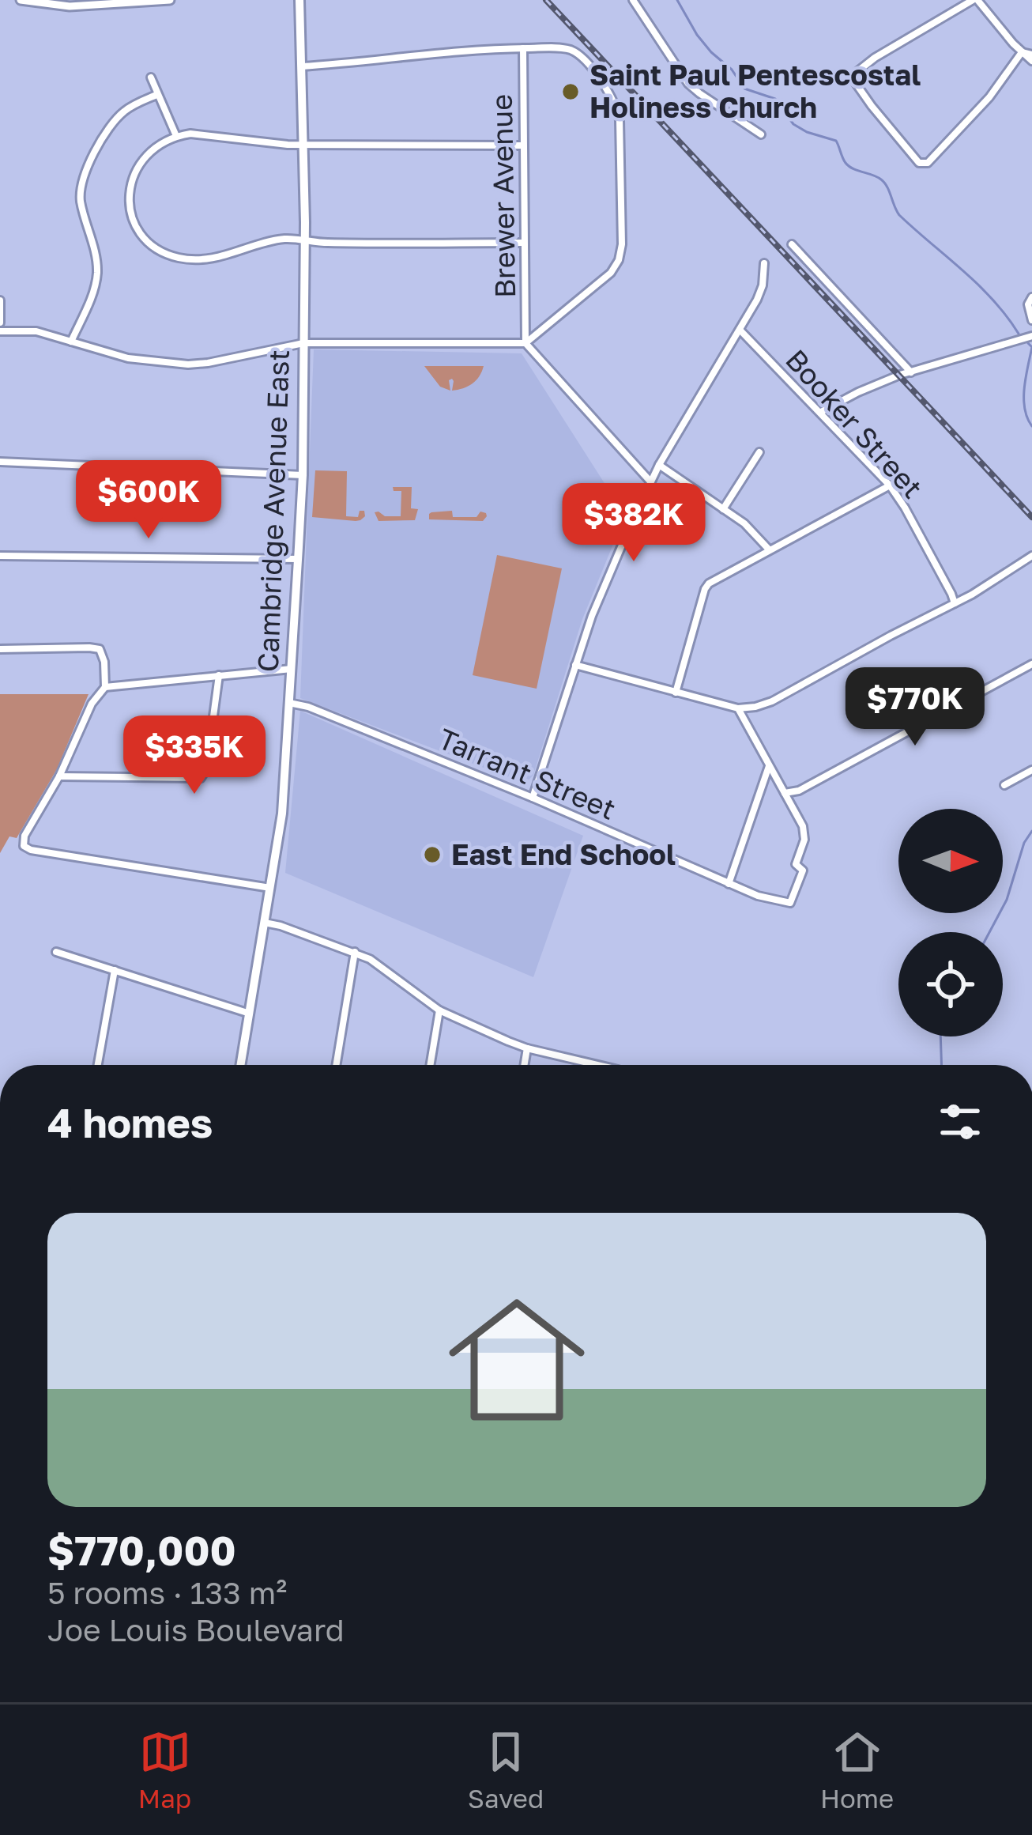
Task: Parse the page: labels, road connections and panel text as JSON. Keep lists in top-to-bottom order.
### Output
{
  "streets": {
    "main road": ["Cambridge Avenue East"],
    "street": ["Brewer Avenue", "Booker Street", "Tarrant Street"]
  },
  "crossings": [
    ["Cambridge Avenue East", "Tarrant Street"]
  ],
  "places": ["Saint Paul Pentescostal Holiness Church", "East End School"],
  "north": "right",
  "page": {
    "price": [
      "$600K",
      "$382K",
      "$770K",
      "$335K"
    ],
    "heading": "4 homes",
    "list": [
      {
        "name": "$770,000",
        "note": "5 rooms · 133 m² · Joe Louis Boulevard"
      }
    ],
    "tabs": ["Map", "Saved", "Home"]
  }
}
